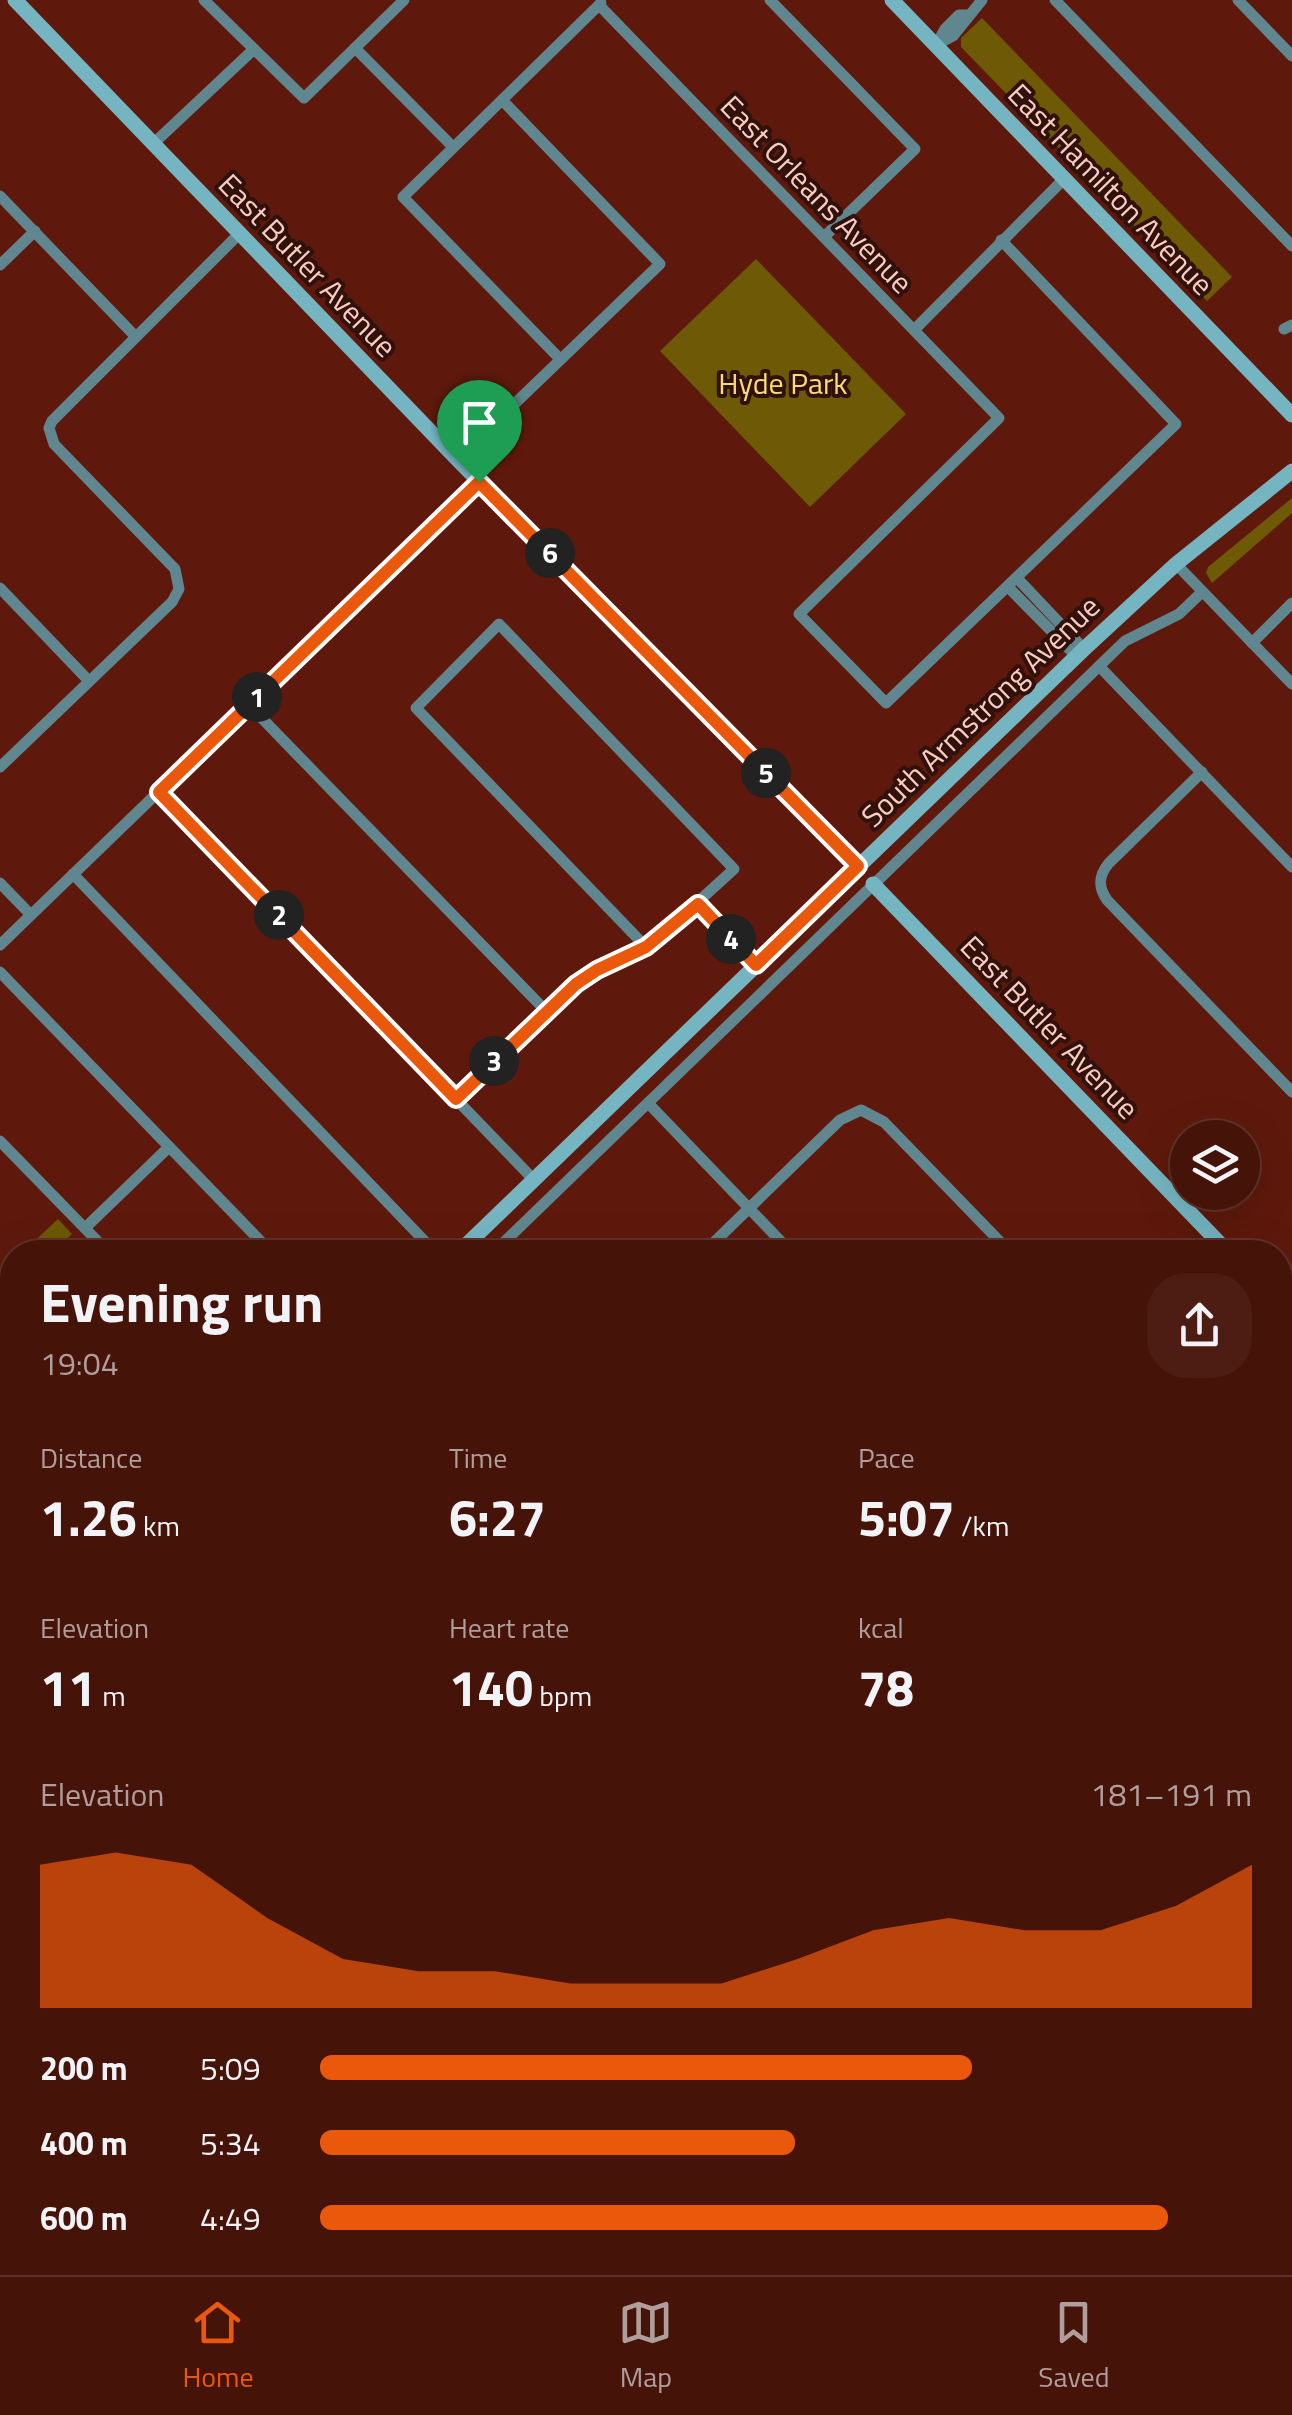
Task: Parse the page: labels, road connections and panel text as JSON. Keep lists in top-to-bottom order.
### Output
{
  "streets": {
    "street": [
      "East Hamilton Avenue",
      "East Orleans Avenue",
      "East Butler Avenue",
      "South Armstrong Avenue"
    ]
  },
  "crossings": [
    ["East Butler Avenue", "South Armstrong Avenue"]
  ],
  "parks": ["Hyde Park"],
  "page": {
    "pins": [
      "6",
      "1",
      "5",
      "2",
      "4",
      "3"
    ],
    "heading": ["Evening run", "19:04"],
    "stats": [
      ["Distance", "1.26 km"],
      ["Time", "6:27"],
      ["Pace", "5:07 /km"],
      ["Elevation", "11 m"],
      ["Heart rate", "140 bpm"],
      ["kcal", "78"]
    ],
    "chart": ["Elevation", "181–191 m"],
    "list": [
      {
        "name": "200 m",
        "note": "5:09"
      },
      {
        "name": "400 m",
        "note": "5:34"
      },
      {
        "name": "600 m",
        "note": "4:49"
      }
    ],
    "tabs": ["Home", "Map", "Saved"]
  }
}
